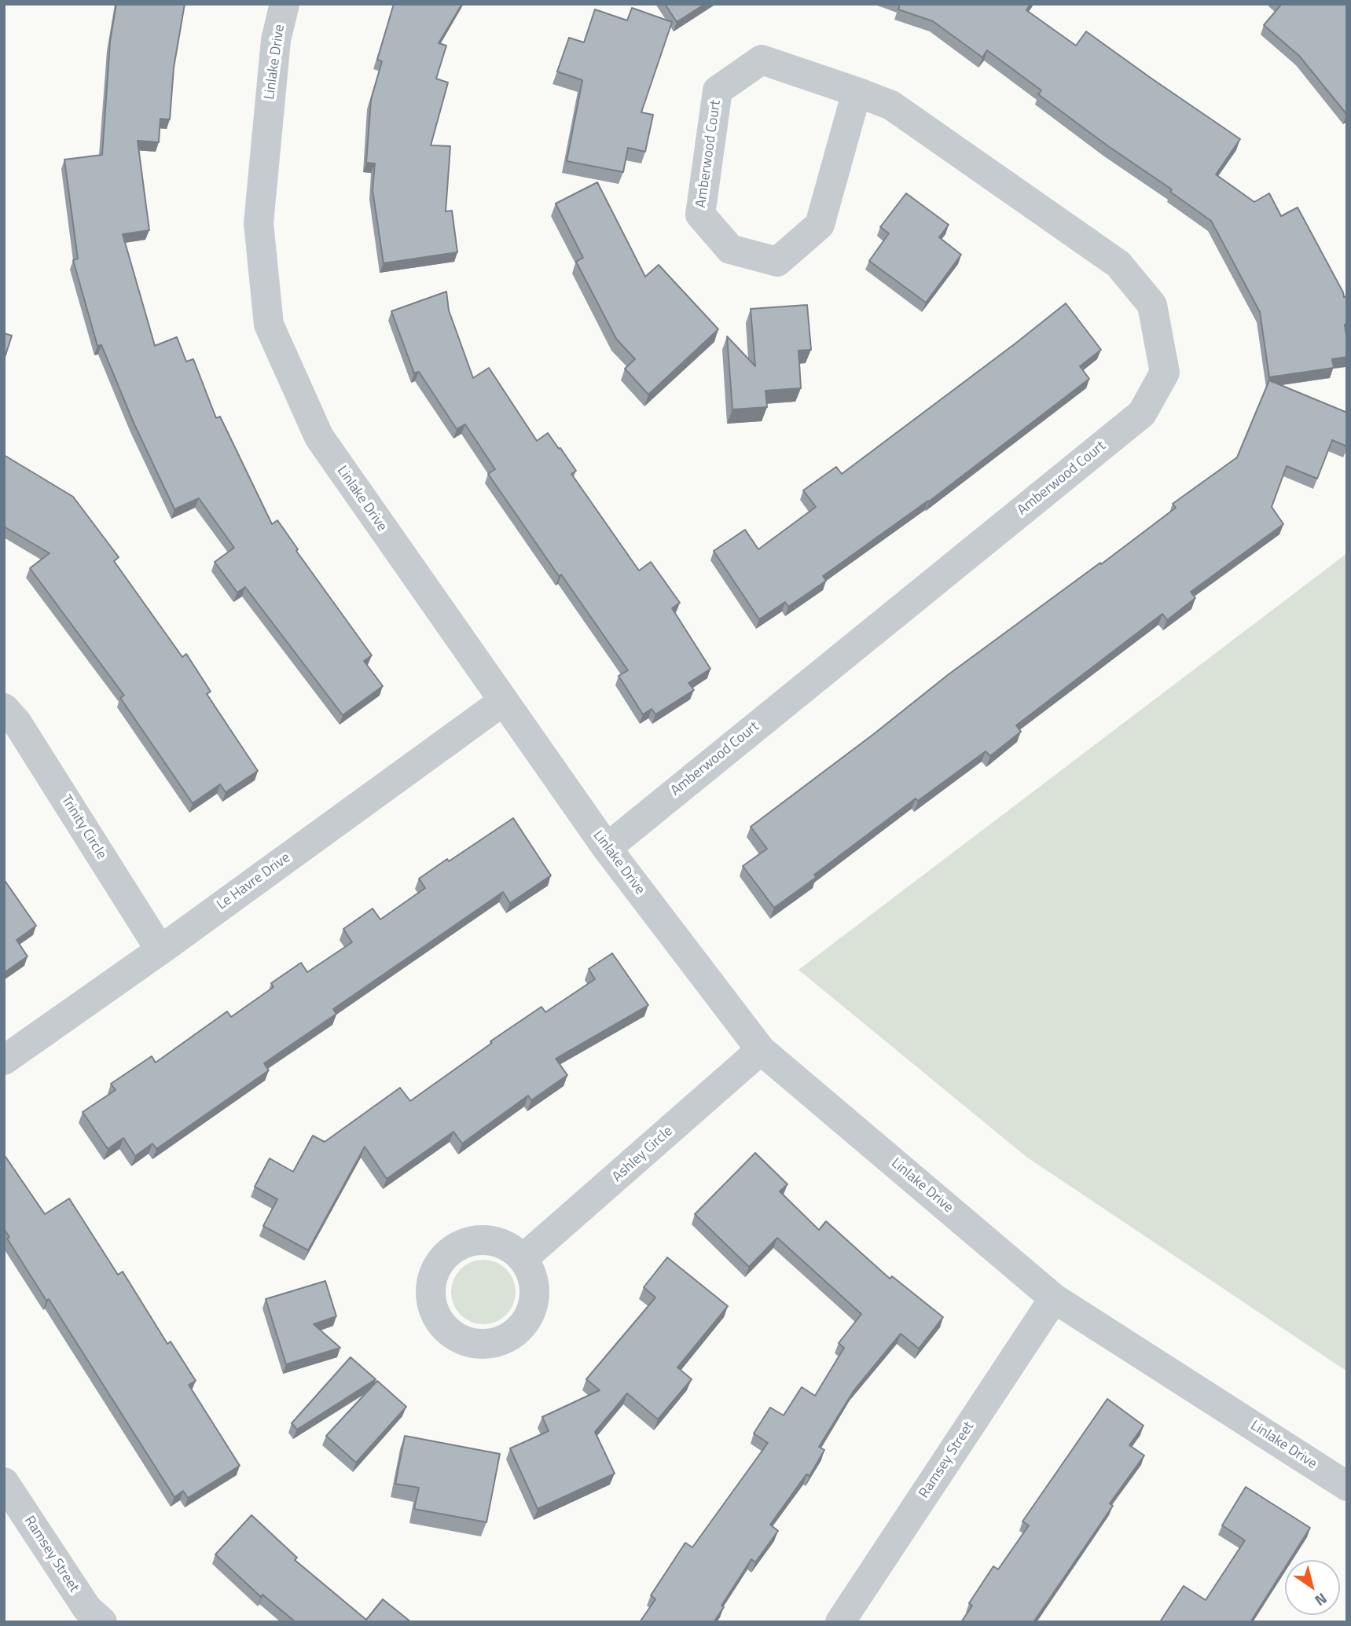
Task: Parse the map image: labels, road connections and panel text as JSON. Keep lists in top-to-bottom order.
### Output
{
  "streets": {
    "street": [
      "Linlake Drive",
      "Amberwood Court",
      "Trinity Circle",
      "Le Havre Drive",
      "Ashley Circle",
      "Ramsey Street"
    ]
  },
  "crossings": [
    ["Linlake Drive", "Amberwood Court"],
    ["Linlake Drive", "Le Havre Drive"],
    ["Linlake Drive", "Ashley Circle"],
    ["Linlake Drive", "Ramsey Street"],
    ["Trinity Circle", "Le Havre Drive"]
  ],
  "north": "bottom right"
}
